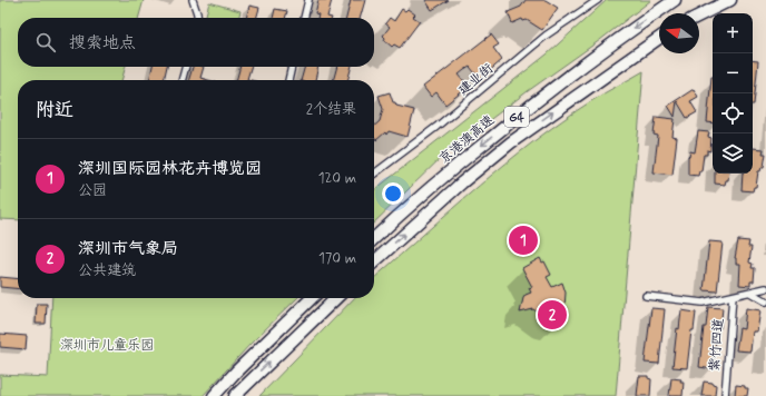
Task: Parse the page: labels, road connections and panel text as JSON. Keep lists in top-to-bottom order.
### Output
{
  "streets": {
    "highway": ["G4", "京港澳高速"],
    "street": ["建业街", "紫竹四道"]
  },
  "parks": ["深圳市儿童乐园"],
  "north": "left",
  "page": {
    "map_buttons": ["+", "−"],
    "search": "搜索地点",
    "heading": ["附近", "2个结果"],
    "list": [
      {
        "mark": "1",
        "name": "深圳国际园林花卉博览园",
        "note": "公园",
        "value": "120 m"
      },
      {
        "mark": "2",
        "name": "深圳市气象局",
        "note": "公共建筑",
        "value": "170 m"
      }
    ],
    "pins": ["1", "2"]
  }
}
